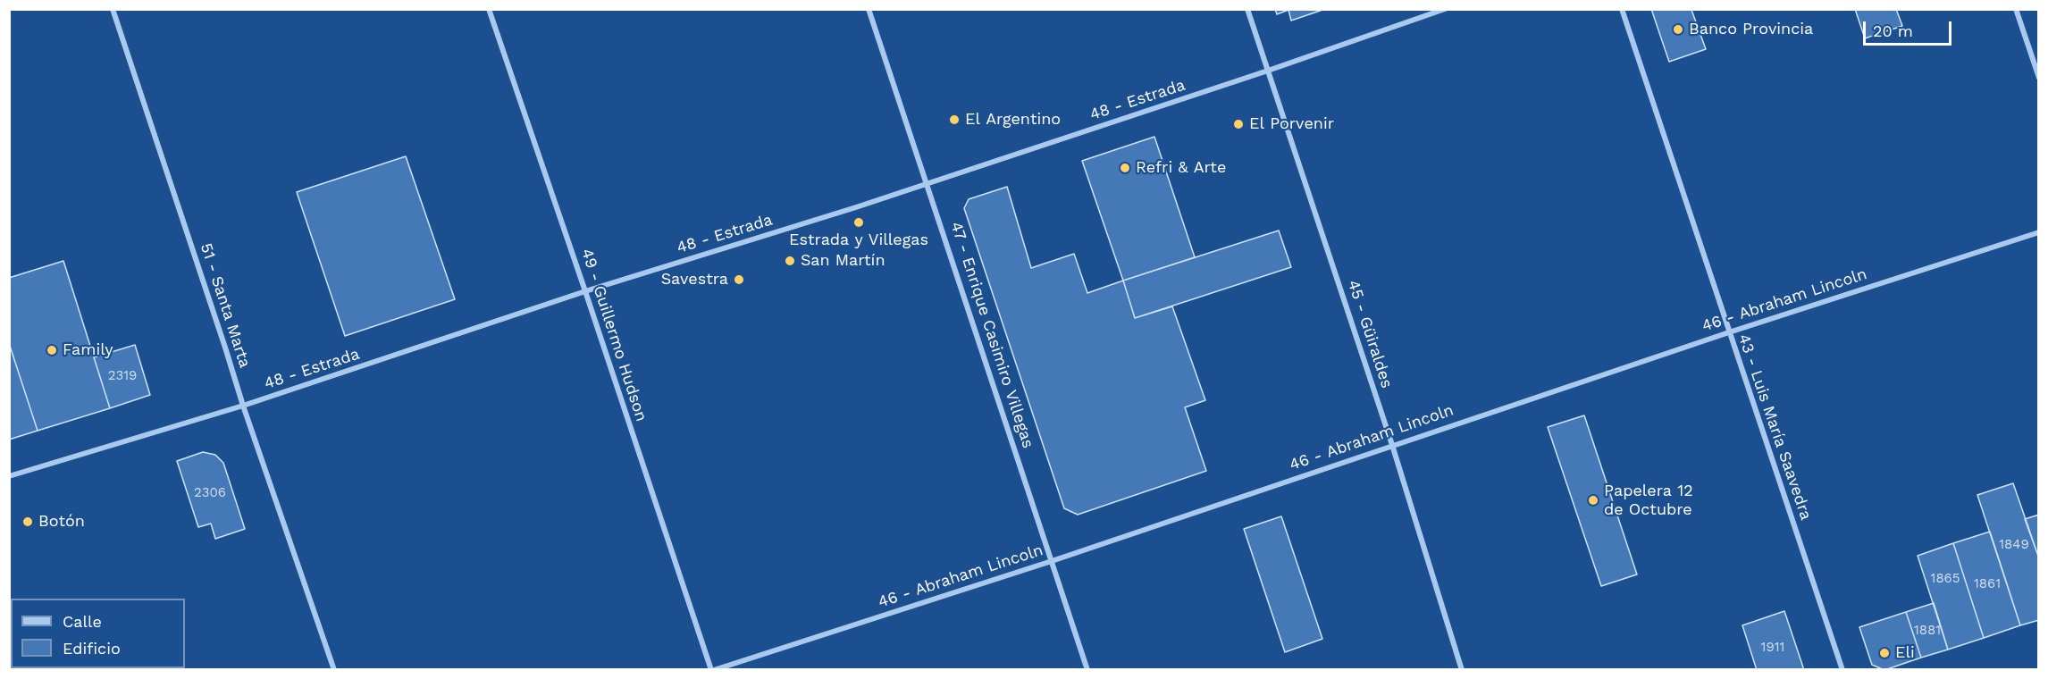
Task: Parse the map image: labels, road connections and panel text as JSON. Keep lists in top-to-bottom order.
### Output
{
  "streets": {
    "street": [
      "48 - Estrada",
      "46 - Abraham Lincoln",
      "51 - Santa Marta",
      "45 - Güiraldes",
      "49 - Guillermo Hudson",
      "47 - Enrique Casimiro Villegas",
      "43 - Luis María Saavedra"
    ]
  },
  "crossings": [
    ["48 - Estrada", "51 - Santa Marta"],
    ["48 - Estrada", "45 - Güiraldes"],
    ["48 - Estrada", "49 - Guillermo Hudson"],
    ["48 - Estrada", "47 - Enrique Casimiro Villegas"],
    ["46 - Abraham Lincoln", "45 - Güiraldes"],
    ["46 - Abraham Lincoln", "49 - Guillermo Hudson"],
    ["46 - Abraham Lincoln", "47 - Enrique Casimiro Villegas"],
    ["46 - Abraham Lincoln", "43 - Luis María Saavedra"]
  ],
  "places": [
    "Banco Provincia",
    "El Argentino",
    "El Porvenir",
    "Refri & Arte",
    "Estrada y Villegas",
    "San Martín",
    "Savestra",
    "Family",
    "Papelera 12 de Octubre",
    "Botón",
    "Eli"
  ],
  "house_numbers": [
    "2319",
    "2306",
    "1849",
    "1865",
    "1861",
    "1881",
    "1911"
  ],
  "legend": ["Calle", "Edificio"],
  "scale_bar": "20 m"
}
